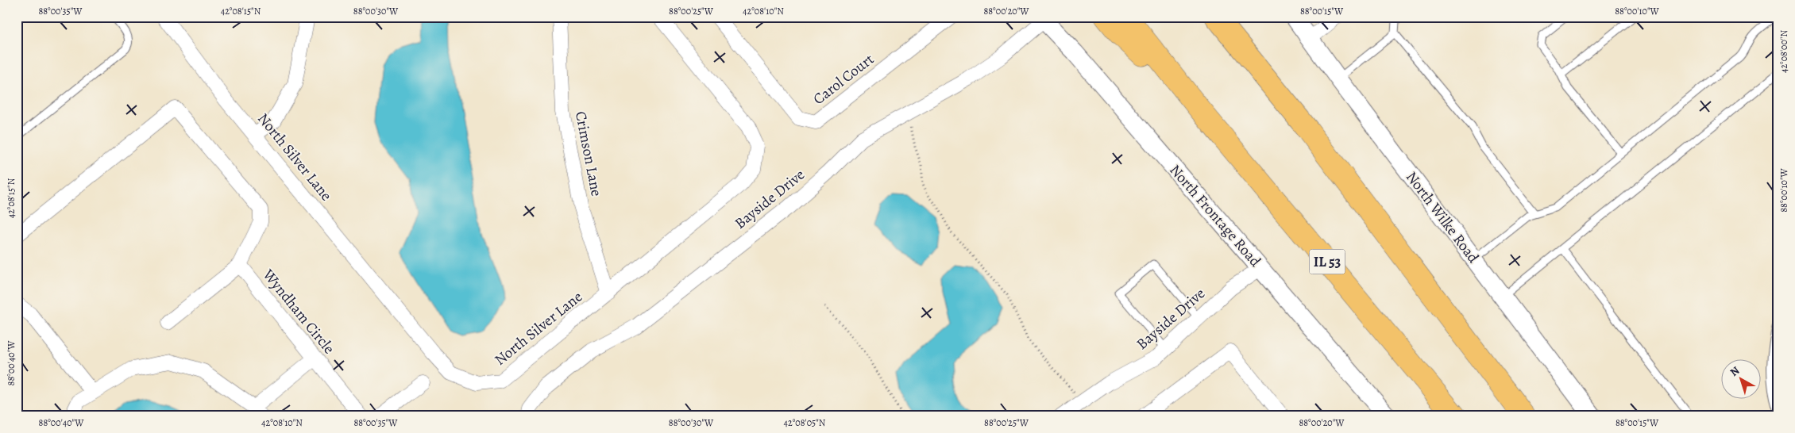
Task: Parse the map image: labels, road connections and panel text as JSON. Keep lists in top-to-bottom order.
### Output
{
  "streets": {
    "highway": ["IL 53"],
    "street": [
      "Carol Court",
      "Crimson Lane",
      "North Silver Lane",
      "Bayside Drive",
      "North Frontage Road",
      "North Wilke Road",
      "Wyndham Circle"
    ]
  },
  "crossings": [
    ["Crimson Lane", "North Silver Lane"],
    ["Bayside Drive", "North Frontage Road"]
  ],
  "north": "top left",
  "coordinates": [
    "88°00'35\"W",
    "42°08'15\"N",
    "88°00'30\"W",
    "88°00'25\"W",
    "42°08'10\"N",
    "88°00'20\"W",
    "88°00'15\"W",
    "88°00'10\"W",
    "42°08'00\"N",
    "88°00'40\"W",
    "42°08'05\"N"
  ]
}
